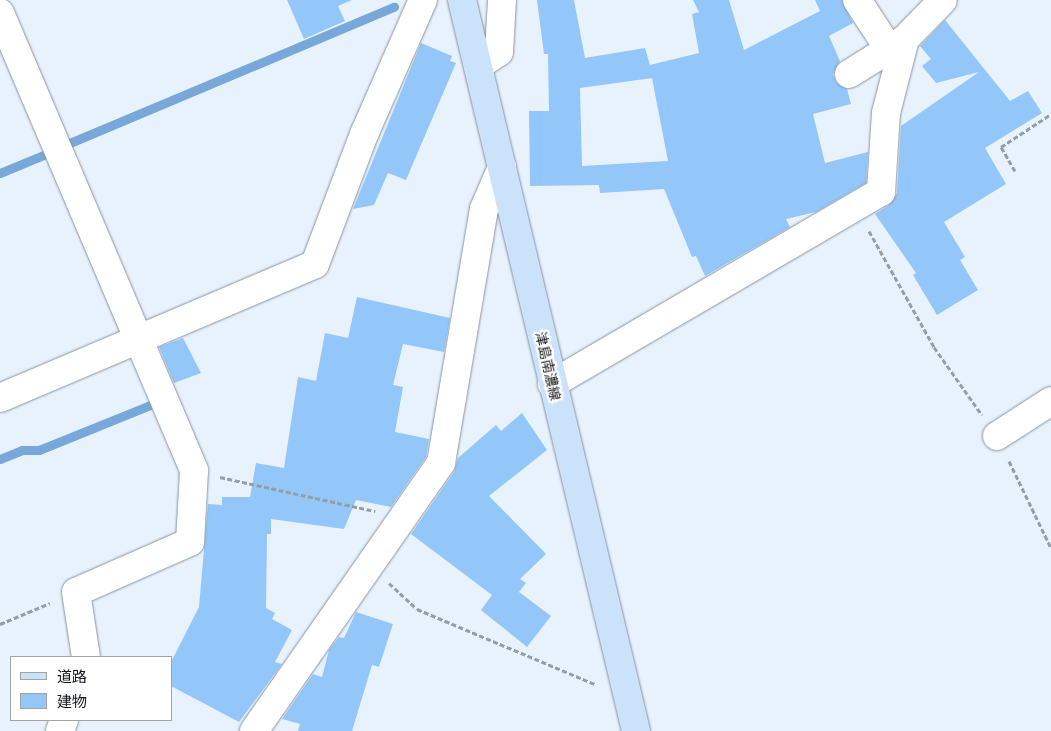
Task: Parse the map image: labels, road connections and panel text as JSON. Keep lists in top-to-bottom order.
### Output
{
  "streets": {
    "main road": ["津島南濃線"]
  },
  "legend": ["道路", "建物"]
}
